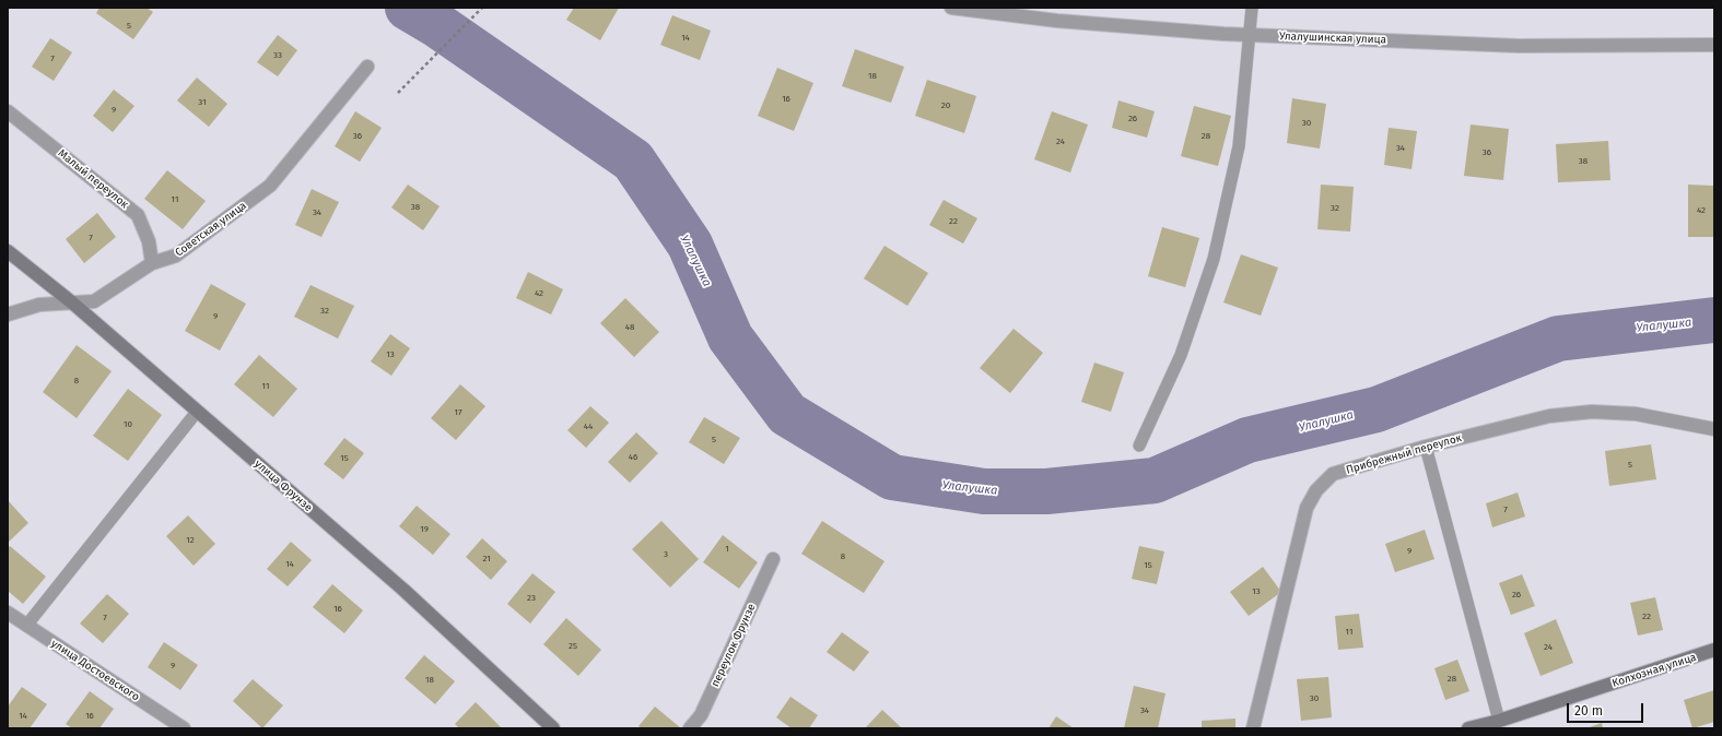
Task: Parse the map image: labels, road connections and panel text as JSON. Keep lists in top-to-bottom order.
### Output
{
  "streets": {
    "street": [
      "Улалушинская улица",
      "Малый переулок",
      "Советская улица",
      "Прибрежный переулок",
      "улица Фрунзе",
      "переулок Фрунзе",
      "улица Достоевского",
      "Колхозная улица"
    ]
  },
  "crossings": [
    ["Малый переулок", "Советская улица"],
    ["Советская улица", "улица Фрунзе"]
  ],
  "water": ["Улалушка"],
  "house_numbers": [
    "5",
    "14",
    "33",
    "7",
    "18",
    "16",
    "31",
    "20",
    "9",
    "26",
    "30",
    "36",
    "28",
    "24",
    "34",
    "36",
    "38",
    "11",
    "38",
    "32",
    "42",
    "34",
    "22",
    "7",
    "42",
    "32",
    "9",
    "48",
    "13",
    "8",
    "11",
    "17",
    "10",
    "44",
    "5",
    "46",
    "15",
    "5",
    "7",
    "19",
    "12",
    "1",
    "9",
    "3",
    "8",
    "21",
    "14",
    "15",
    "13",
    "26",
    "23",
    "16",
    "22",
    "7",
    "11",
    "25",
    "24",
    "9",
    "28",
    "18",
    "30",
    "34",
    "14",
    "16"
  ],
  "scale_bar": "20 m"
}
